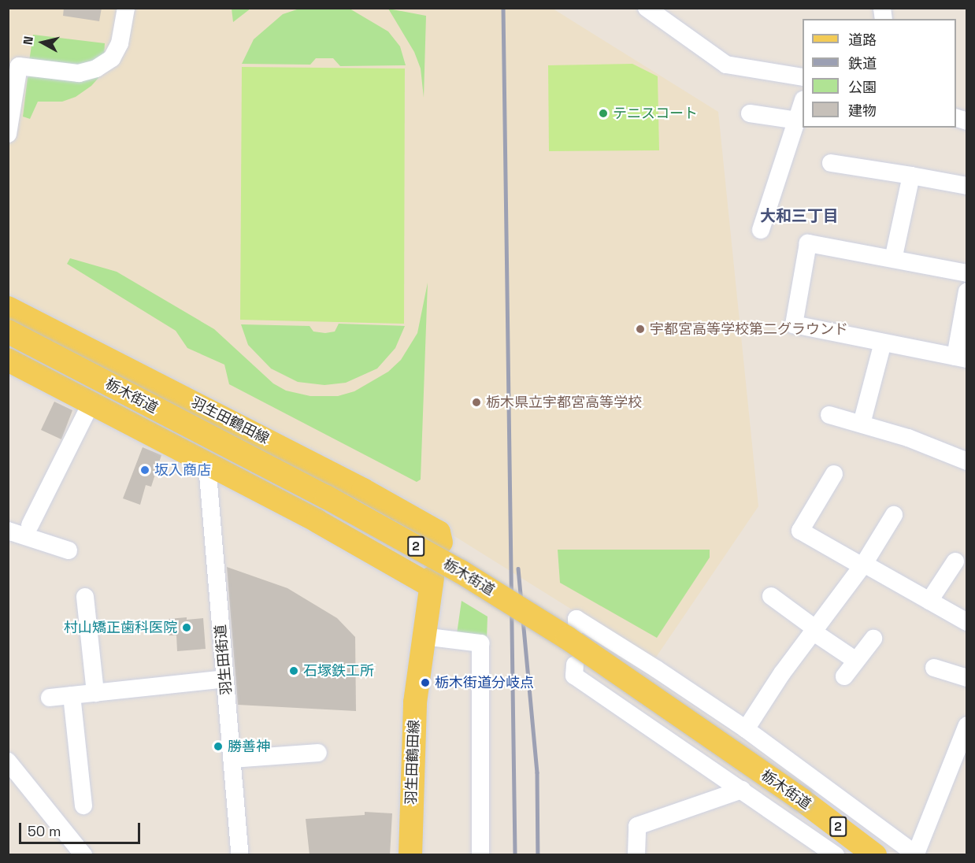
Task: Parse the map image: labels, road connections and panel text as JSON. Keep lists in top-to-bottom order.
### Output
{
  "streets": {
    "main road": ["栃木街道", "羽生田鶴田線", "2"],
    "street": ["羽生田街道"]
  },
  "crossings": [
    ["羽生田鶴田線", "羽生田街道"]
  ],
  "districts": ["大和三丁目"],
  "places": [
    "テニスコート",
    "宇都宮高等学校第二グラウンド",
    "栃木県立宇都宮高等学校",
    "坂入商店",
    "村山矯正歯科医院",
    "石塚鉄工所",
    "栃木街道分岐点",
    "勝善神"
  ],
  "legend": [
    "道路",
    "鉄道",
    "公園",
    "建物"
  ],
  "scale_bar": "50 m",
  "north": "left"
}
